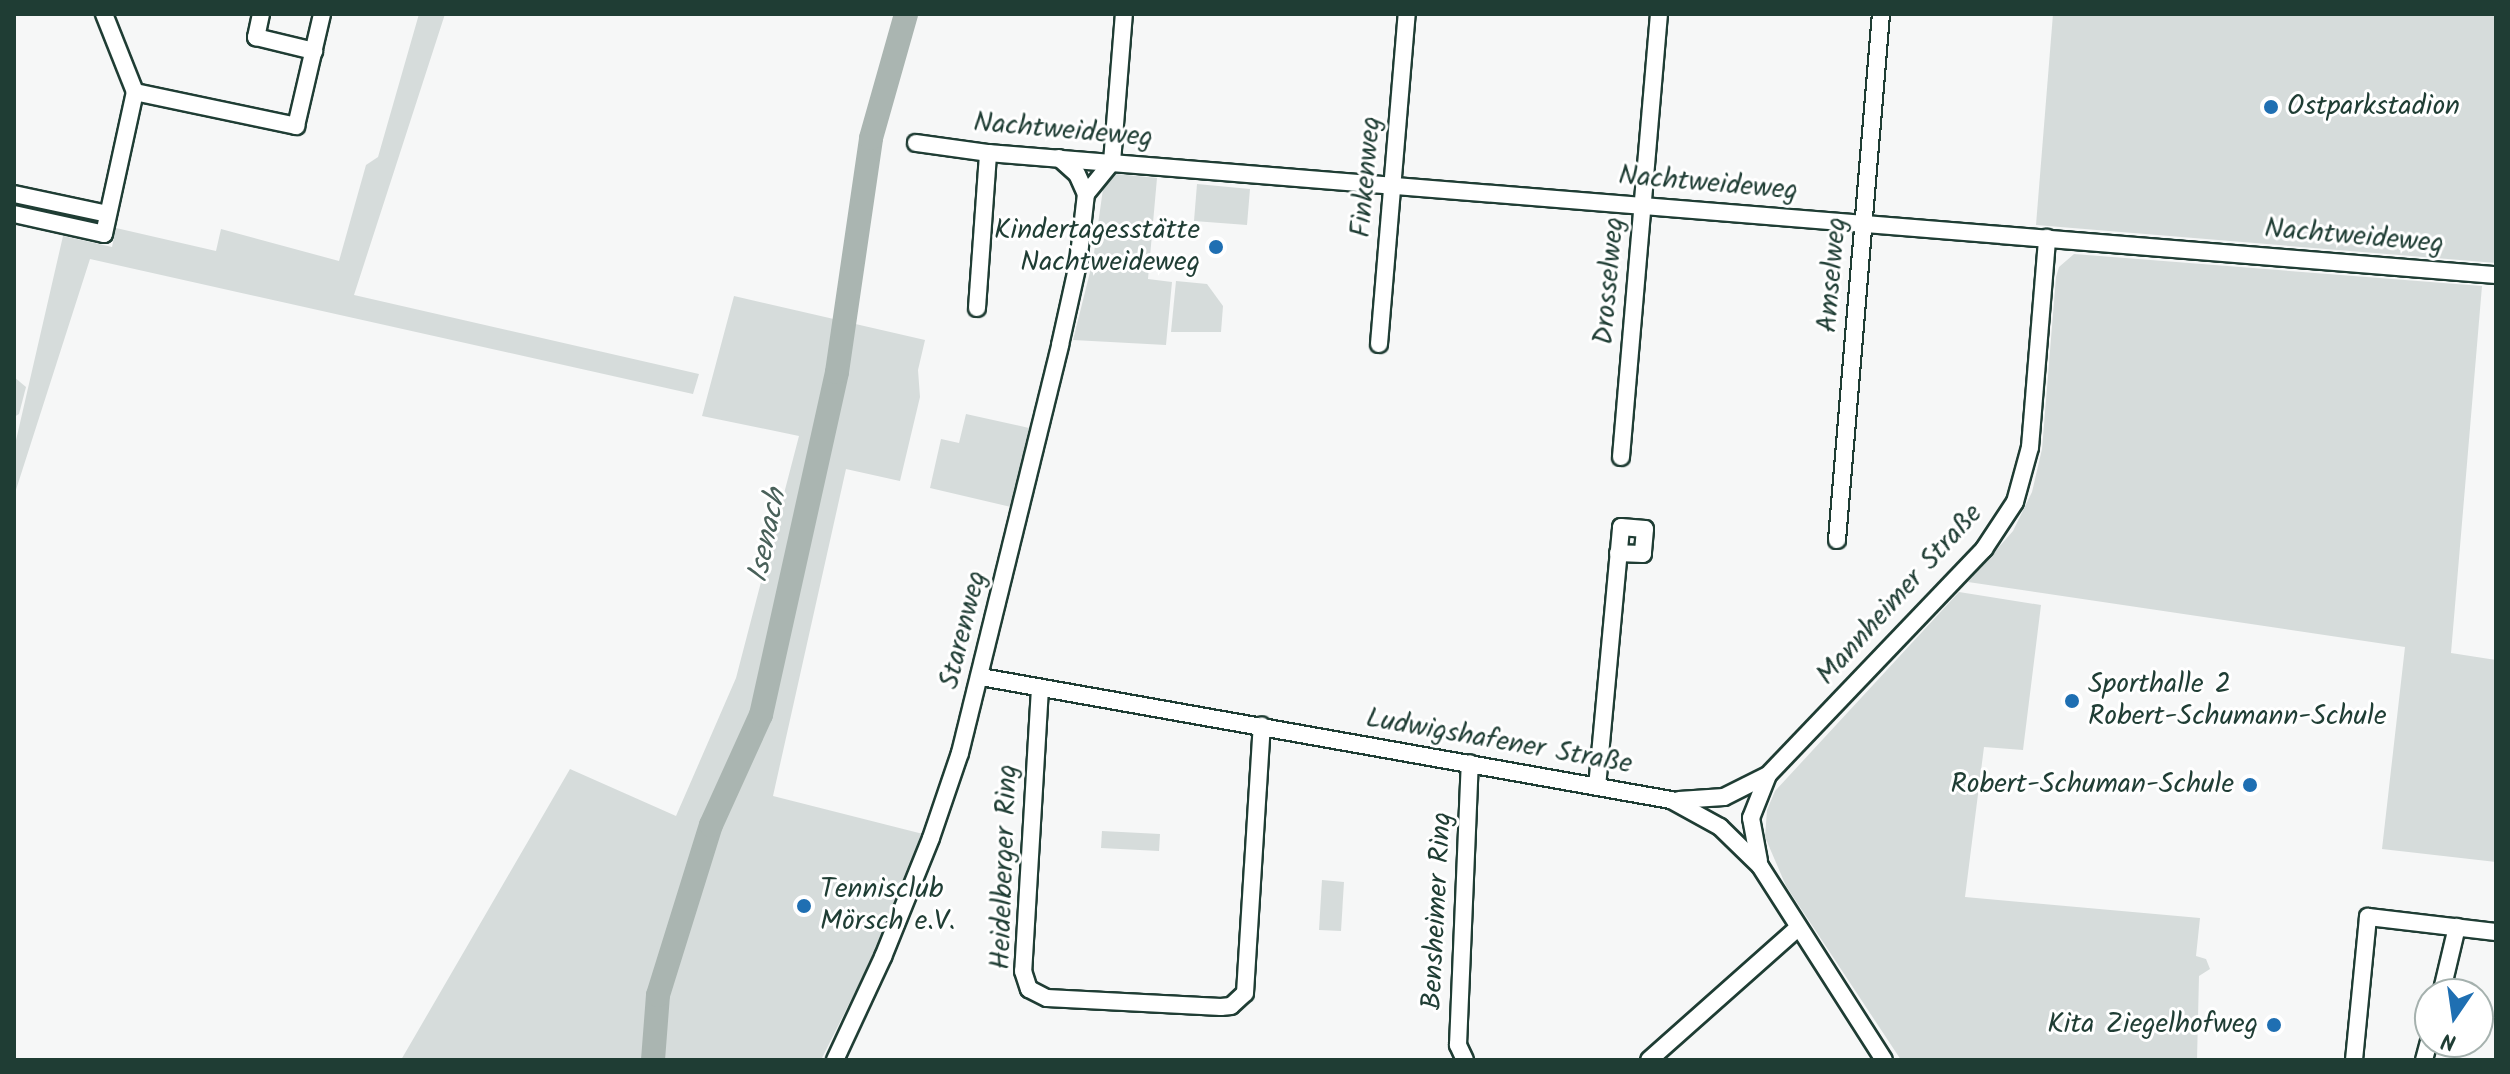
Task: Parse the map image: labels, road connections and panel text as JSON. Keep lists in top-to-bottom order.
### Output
{
  "streets": {
    "street": [
      "Nachtweideweg",
      "Finkenweg",
      "Amselweg",
      "Drosselweg",
      "Mannheimer Straße",
      "Starenweg",
      "Ludwigshafener Straße",
      "Heidelberger Ring",
      "Bensheimer Ring"
    ]
  },
  "crossings": [
    ["Nachtweideweg", "Finkenweg"],
    ["Nachtweideweg", "Amselweg"],
    ["Nachtweideweg", "Drosselweg"],
    ["Nachtweideweg", "Mannheimer Straße"],
    ["Mannheimer Straße", "Ludwigshafener Straße"],
    ["Starenweg", "Ludwigshafener Straße"],
    ["Ludwigshafener Straße", "Heidelberger Ring"],
    ["Ludwigshafener Straße", "Bensheimer Ring"]
  ],
  "water": ["Isenach"],
  "places": [
    "Ostparkstadion",
    "Kindertagesstätte Nachtweideweg",
    "Sporthalle 2 Robert-Schumann-Schule",
    "Robert-Schuman-Schule",
    "Tennisclub Mörsch e.V.",
    "Kita Ziegelhofweg"
  ],
  "north": "bottom"
}
